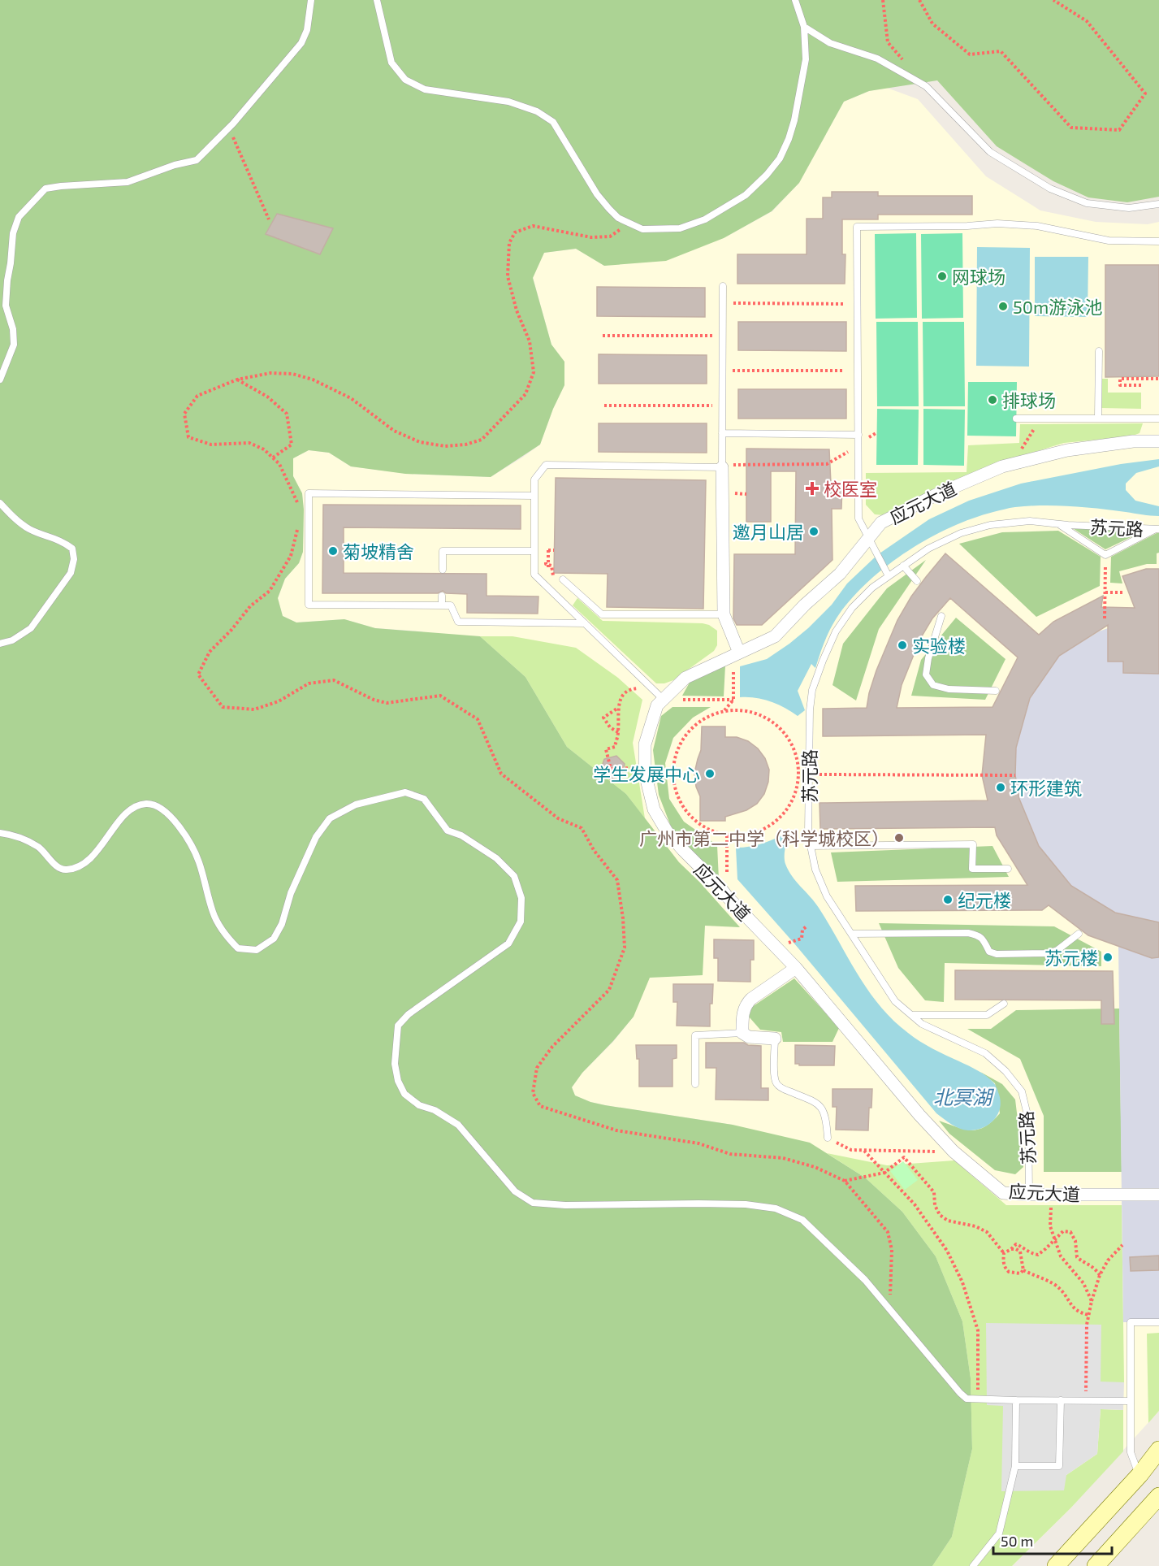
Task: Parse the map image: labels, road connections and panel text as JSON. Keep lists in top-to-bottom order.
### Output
{
  "streets": {
    "street": ["应元大道"],
    "lane": ["苏元路"]
  },
  "crossings": [
    ["应元大道", "苏元路"]
  ],
  "water": ["北冥湖"],
  "places": {
    "other": [
      "网球场",
      "50m游泳池",
      "排球场",
      "邀月山居",
      "菊坡精舍",
      "实验楼",
      "学生发展中心",
      "环形建筑",
      "广州市第二中学（科学城校区）",
      "纪元楼",
      "苏元楼"
    ],
    "health": ["校医室"]
  },
  "scale_bar": "50 m"
}
